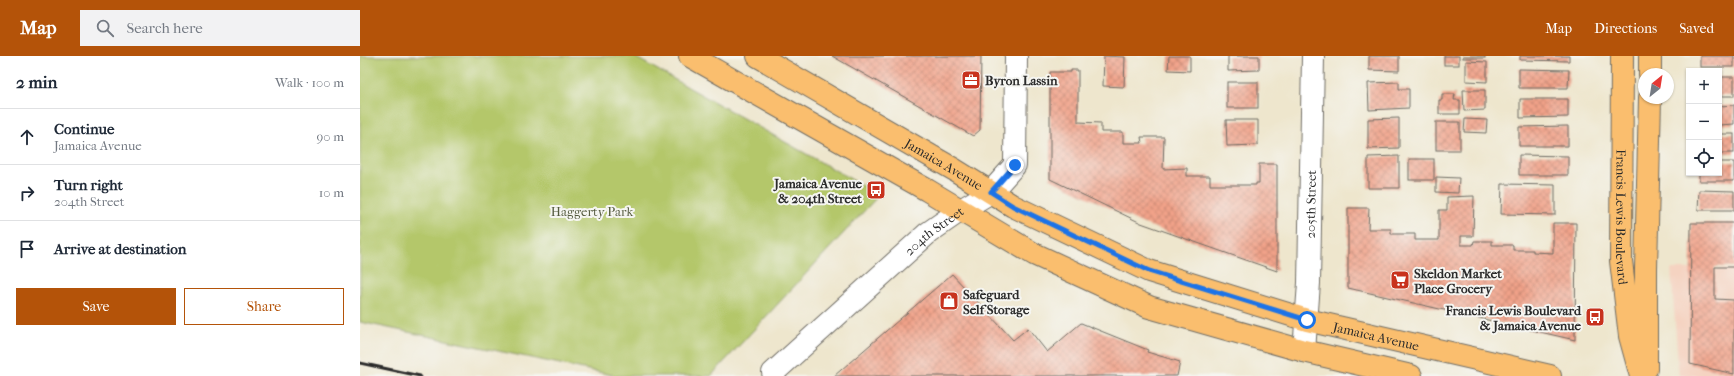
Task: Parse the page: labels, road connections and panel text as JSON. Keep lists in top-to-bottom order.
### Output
{
  "streets": {
    "main road": ["Jamaica Avenue", "Francis Lewis Boulevard"],
    "street": ["205th Street", "204th Street"]
  },
  "crossings": [
    ["Jamaica Avenue", "205th Street"],
    ["Jamaica Avenue", "204th Street"]
  ],
  "parks": ["Haggerty Park"],
  "places": {
    "office": ["Byron Lassin"],
    "bus stop": ["Jamaica Avenue & 204th Street", "Francis Lewis Boulevard & Jamaica Avenue"],
    "supermarket": ["Skeldon Market Place Grocery"],
    "shop": ["Safeguard Self Storage"]
  },
  "north": "top right",
  "page": {
    "header": "Map",
    "search": "Search here",
    "nav": ["Map", "Directions", "Saved"],
    "heading": ["2 min", "Walk · 100 m"],
    "map_buttons": ["+", "−"],
    "list": [
      ["Continue", "Jamaica Avenue", "90 m"],
      ["Turn right", "204th Street", "10 m"],
      "Arrive at destination"
    ],
    "buttons": ["Save", "Share"]
  }
}
